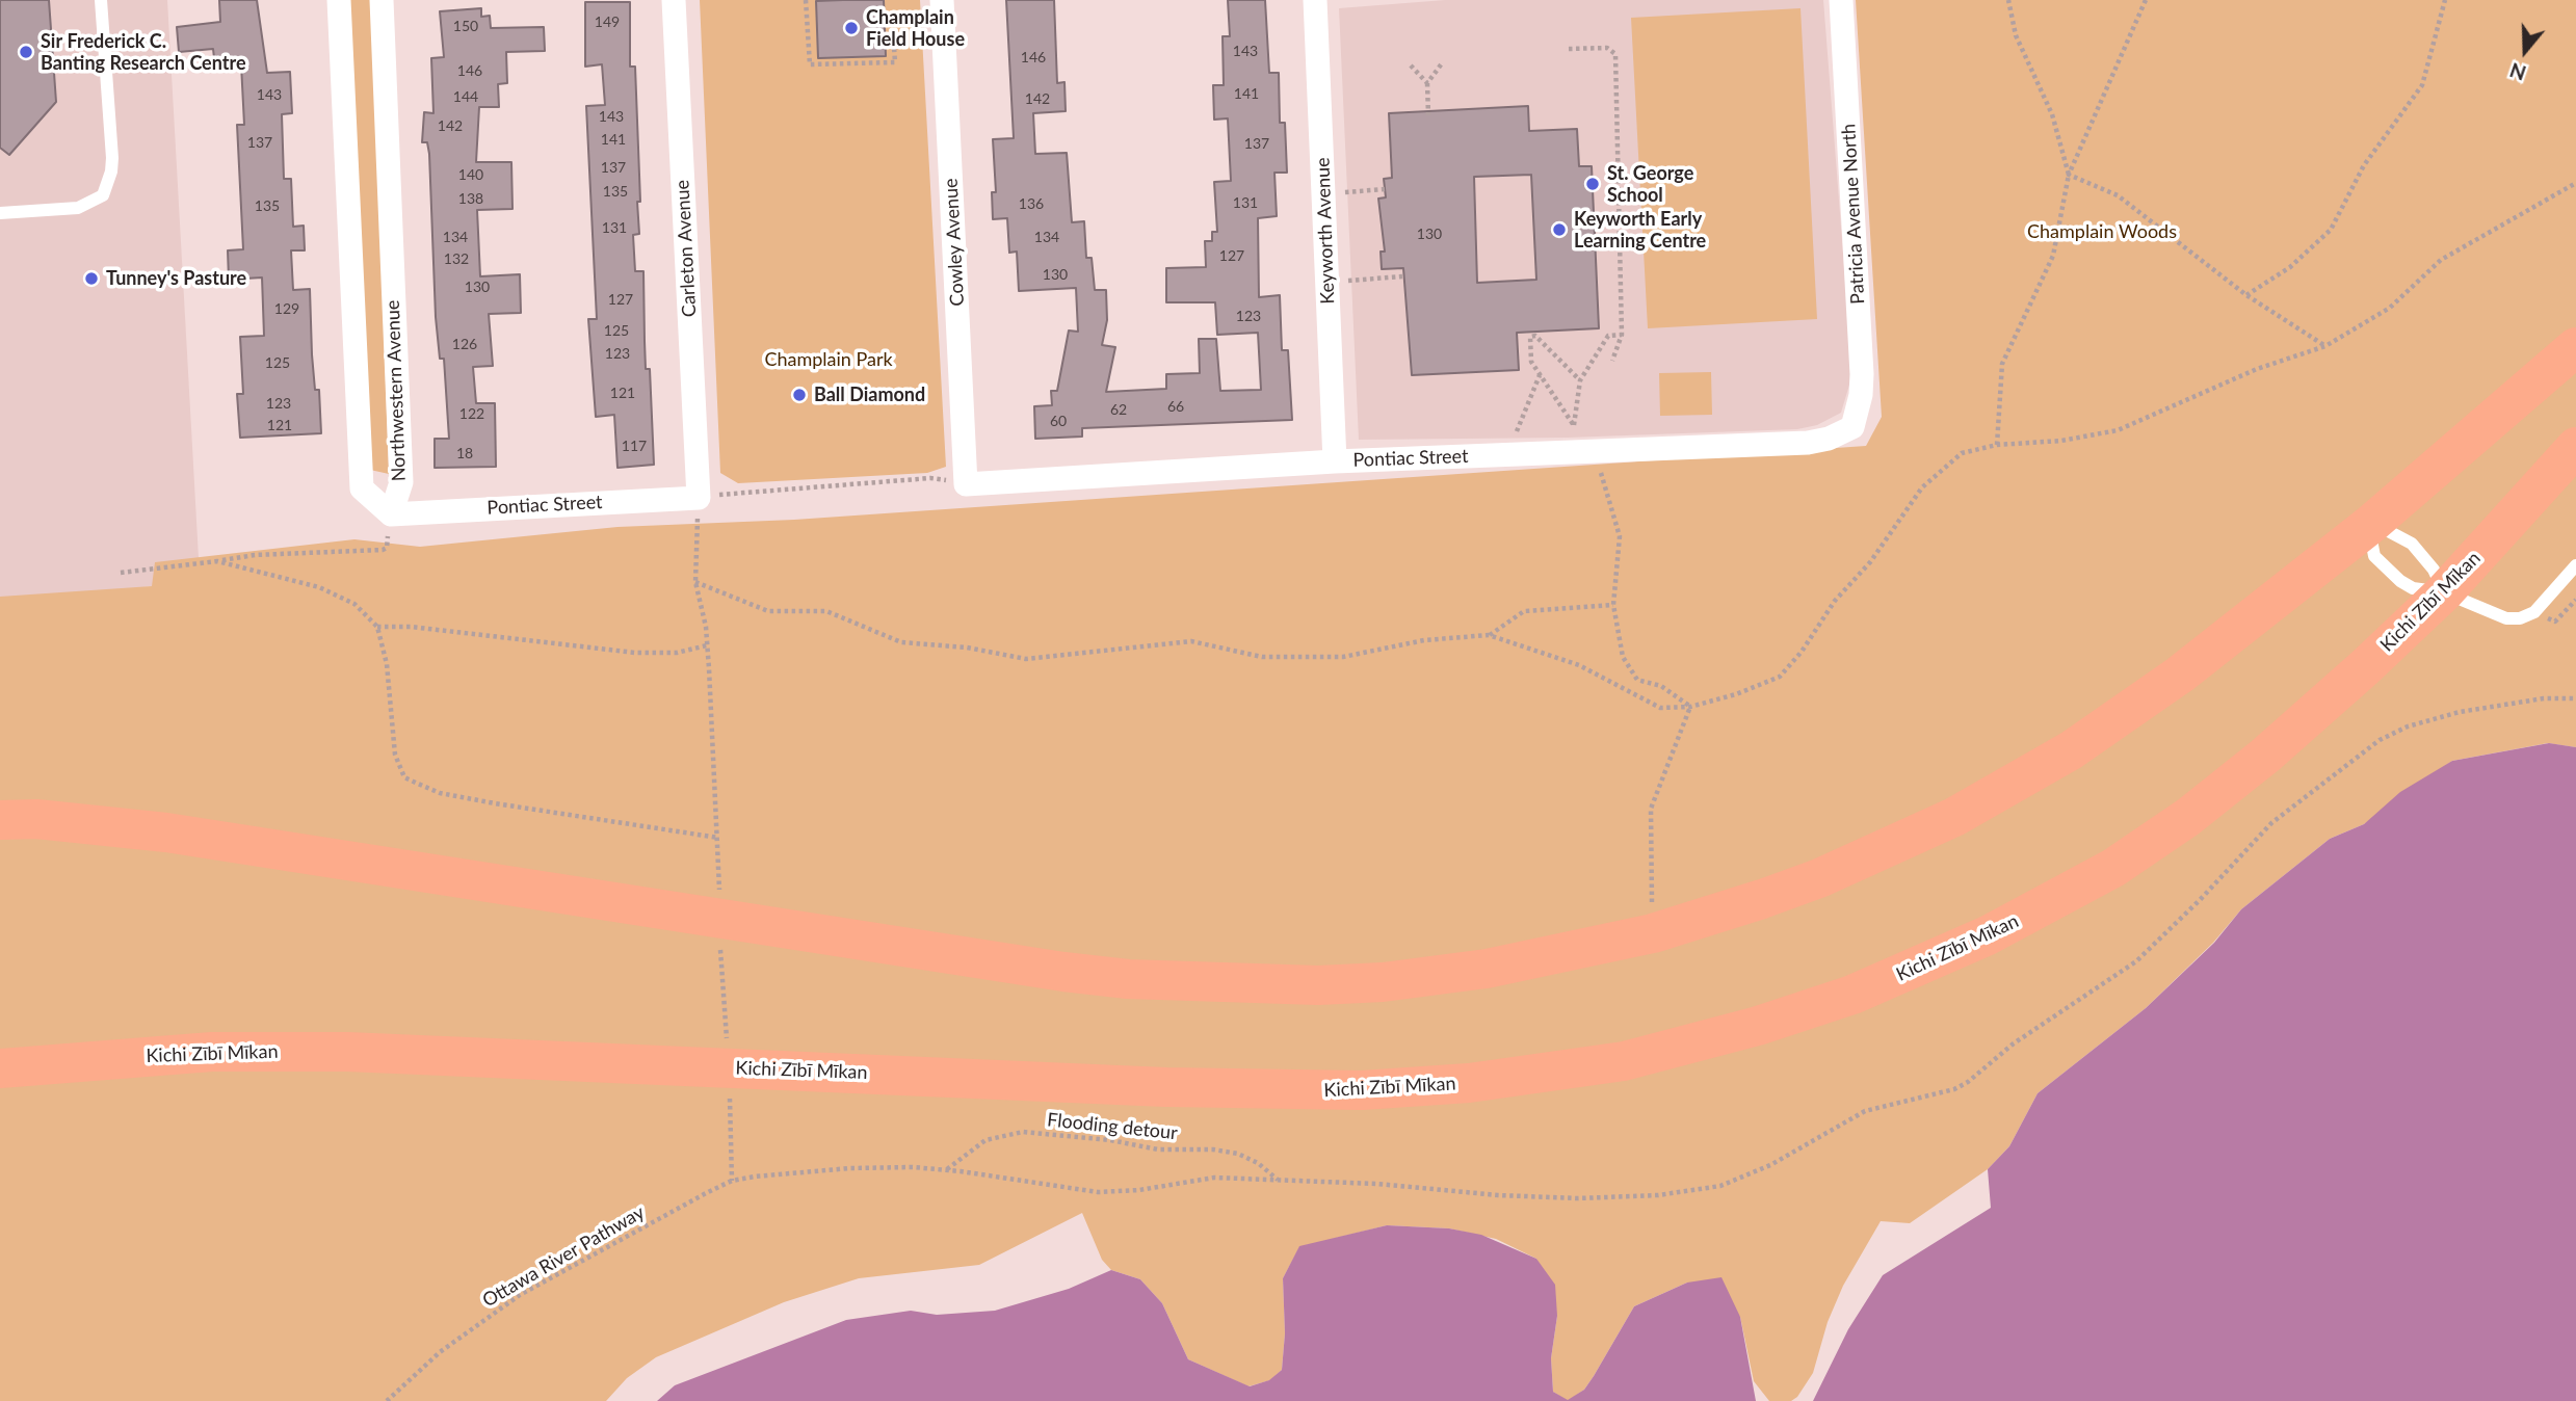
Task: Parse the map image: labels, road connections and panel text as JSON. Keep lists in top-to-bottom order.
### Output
{
  "streets": {
    "highway": ["Kichi Zībī Mīkan"],
    "street": [
      "Patricia Avenue North",
      "Keyworth Avenue",
      "Cowley Avenue",
      "Carleton Avenue",
      "Northwestern Avenue",
      "Pontiac Street"
    ],
    "path": ["Flooding detour", "Ottawa River Pathway"]
  },
  "crossings": [
    ["Patricia Avenue North", "Pontiac Street"],
    ["Keyworth Avenue", "Pontiac Street"],
    ["Cowley Avenue", "Pontiac Street"],
    ["Carleton Avenue", "Pontiac Street"],
    ["Northwestern Avenue", "Pontiac Street"],
    ["Kichi Zībī Mīkan", "Ottawa River Pathway"]
  ],
  "parks": ["Champlain Woods", "Champlain Park"],
  "places": [
    "Champlain Field House",
    "Sir Frederick C. Banting Research Centre",
    "St. George School",
    "Keyworth Early Learning Centre",
    "Tunney's Pasture",
    "Ball Diamond"
  ],
  "house_numbers": [
    "149",
    "150",
    "143",
    "146",
    "146",
    "141",
    "143",
    "144",
    "142",
    "143",
    "142",
    "141",
    "137",
    "137",
    "137",
    "140",
    "135",
    "138",
    "131",
    "136",
    "135",
    "131",
    "130",
    "134",
    "134",
    "127",
    "132",
    "130",
    "130",
    "127",
    "129",
    "123",
    "125",
    "126",
    "123",
    "125",
    "121",
    "123",
    "66",
    "62",
    "122",
    "60",
    "121",
    "117",
    "18"
  ],
  "north": "bottom"
}
